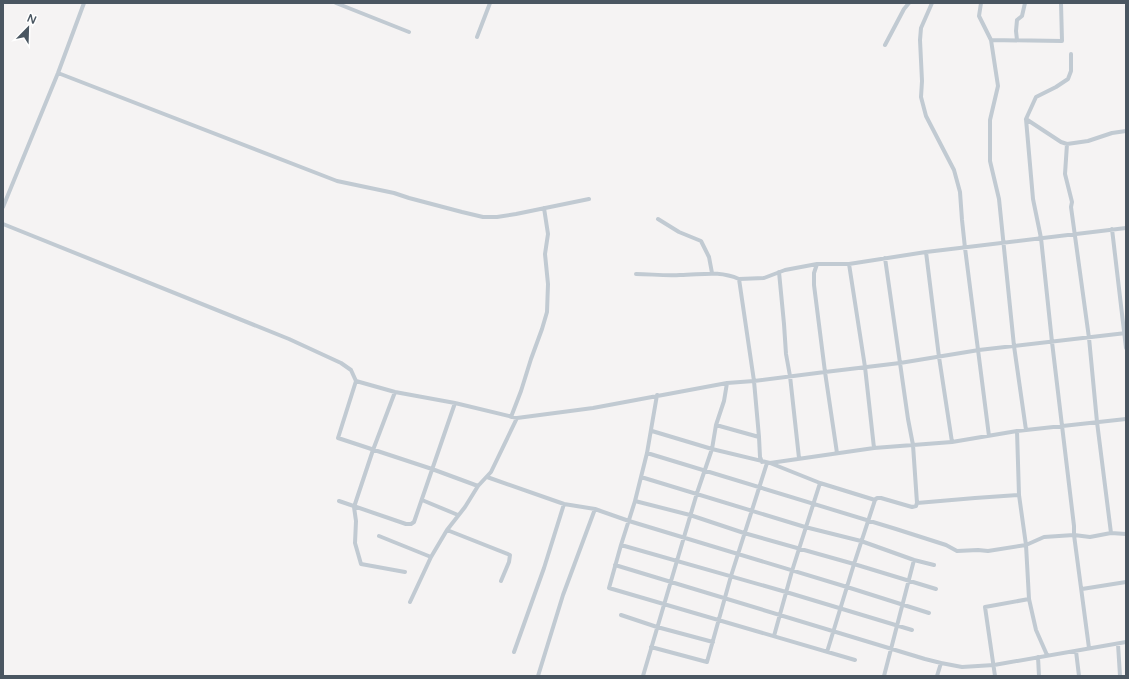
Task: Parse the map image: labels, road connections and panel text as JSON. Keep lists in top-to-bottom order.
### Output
{
  "north": "top right"
}
